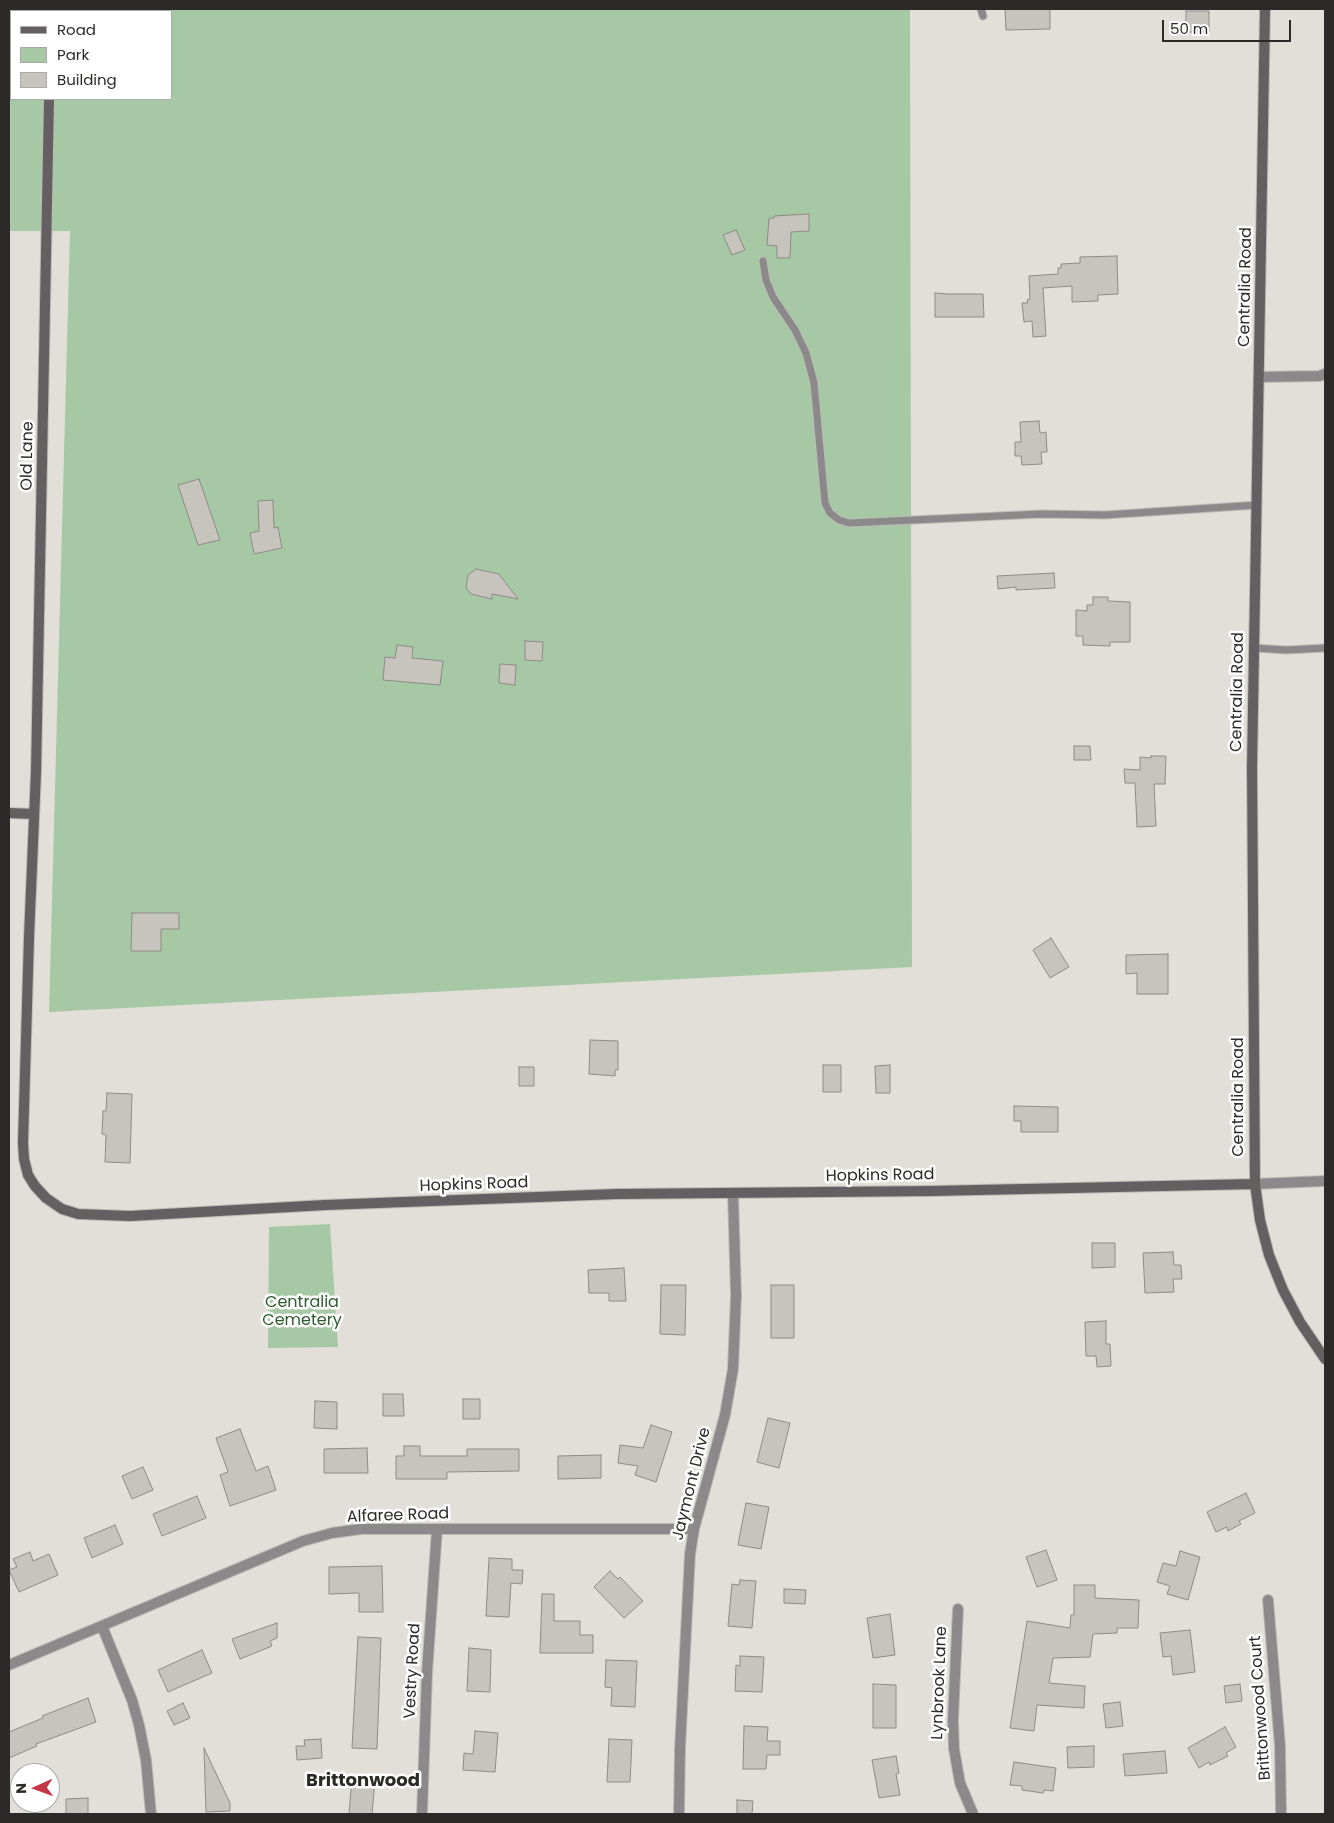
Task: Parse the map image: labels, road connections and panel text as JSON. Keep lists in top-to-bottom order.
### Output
{
  "streets": {
    "main road": ["Centralia Road", "Old Lane", "Hopkins Road"],
    "street": [
      "Jaymont Drive",
      "Alfaree Road",
      "Vestry Road",
      "Lynbrook Lane",
      "Brittonwood Court"
    ]
  },
  "crossings": [
    ["Centralia Road", "Hopkins Road"],
    ["Old Lane", "Hopkins Road"],
    ["Hopkins Road", "Jaymont Drive"],
    ["Jaymont Drive", "Alfaree Road"],
    ["Alfaree Road", "Vestry Road"]
  ],
  "districts": ["Brittonwood"],
  "parks": ["Centralia Cemetery"],
  "legend": ["Road", "Park", "Building"],
  "scale_bar": "50 m",
  "north": "left"
}
